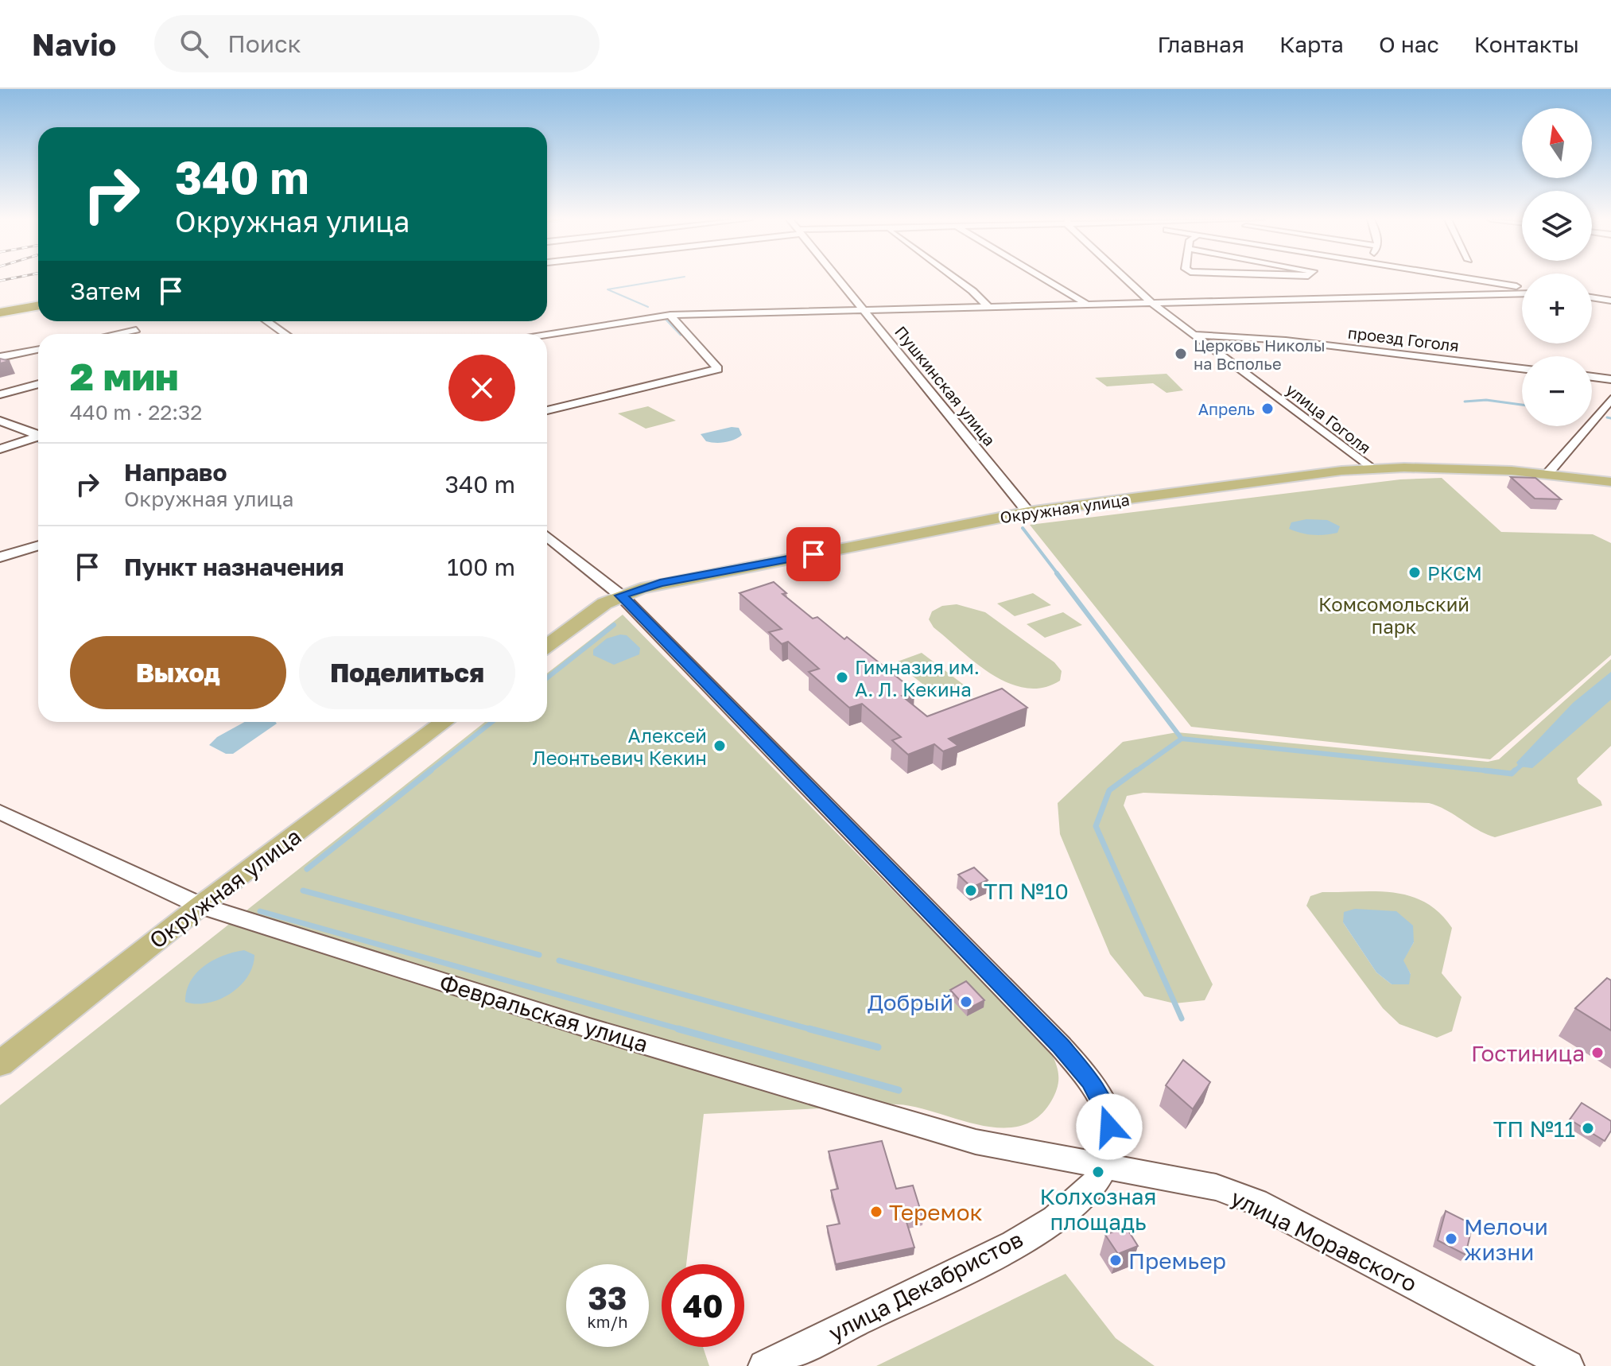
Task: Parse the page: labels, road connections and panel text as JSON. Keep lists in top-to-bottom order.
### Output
{
  "streets": {
    "main road": ["Окружная улица"],
    "street": [
      "проезд Гоголя",
      "Пушкинская улица",
      "улица Гоголя",
      "Февральская улица",
      "улица Моравского",
      "улица Декабристов"
    ]
  },
  "crossings": [
    ["проезд Гоголя", "улица Гоголя"],
    ["Пушкинская улица", "Окружная улица"],
    ["улица Гоголя", "Окружная улица"],
    ["Окружная улица", "Февральская улица"],
    ["Февральская улица", "улица Моравского"],
    ["Февральская улица", "улица Декабристов"],
    ["улица Моравского", "улица Декабристов"]
  ],
  "parks": ["Комсомольский парк"],
  "places": [
    "Церковь Николы на Всполье",
    "Апрель",
    "РКСМ",
    "Гимназия им. А. Л. Кекина",
    "Алексей Леонтьевич Кекин",
    "ТП №10",
    "Добрый",
    "Гостиница",
    "ТП №11",
    "Колхозная площадь",
    "Теремок",
    "Мелочи жизни",
    "Премьер"
  ],
  "north": "top",
  "page": {
    "header": "Navio",
    "search": "Поиск",
    "nav": [
      "Главная",
      "Карта",
      "О нас",
      "Контакты"
    ],
    "map_buttons": ["+", "−"],
    "turn": ["340 m", "Окружная улица"],
    "then": "Затем",
    "heading": ["2 мин", "440 m · 22:32"],
    "list": [
      {
        "name": "Направо",
        "note": "Окружная улица",
        "value": "340 m"
      },
      {
        "name": "Пункт назначения",
        "value": "100 m"
      }
    ],
    "buttons": ["Выход", "Поделиться"],
    "speed": "33 km/h",
    "limit": "40"
  }
}
